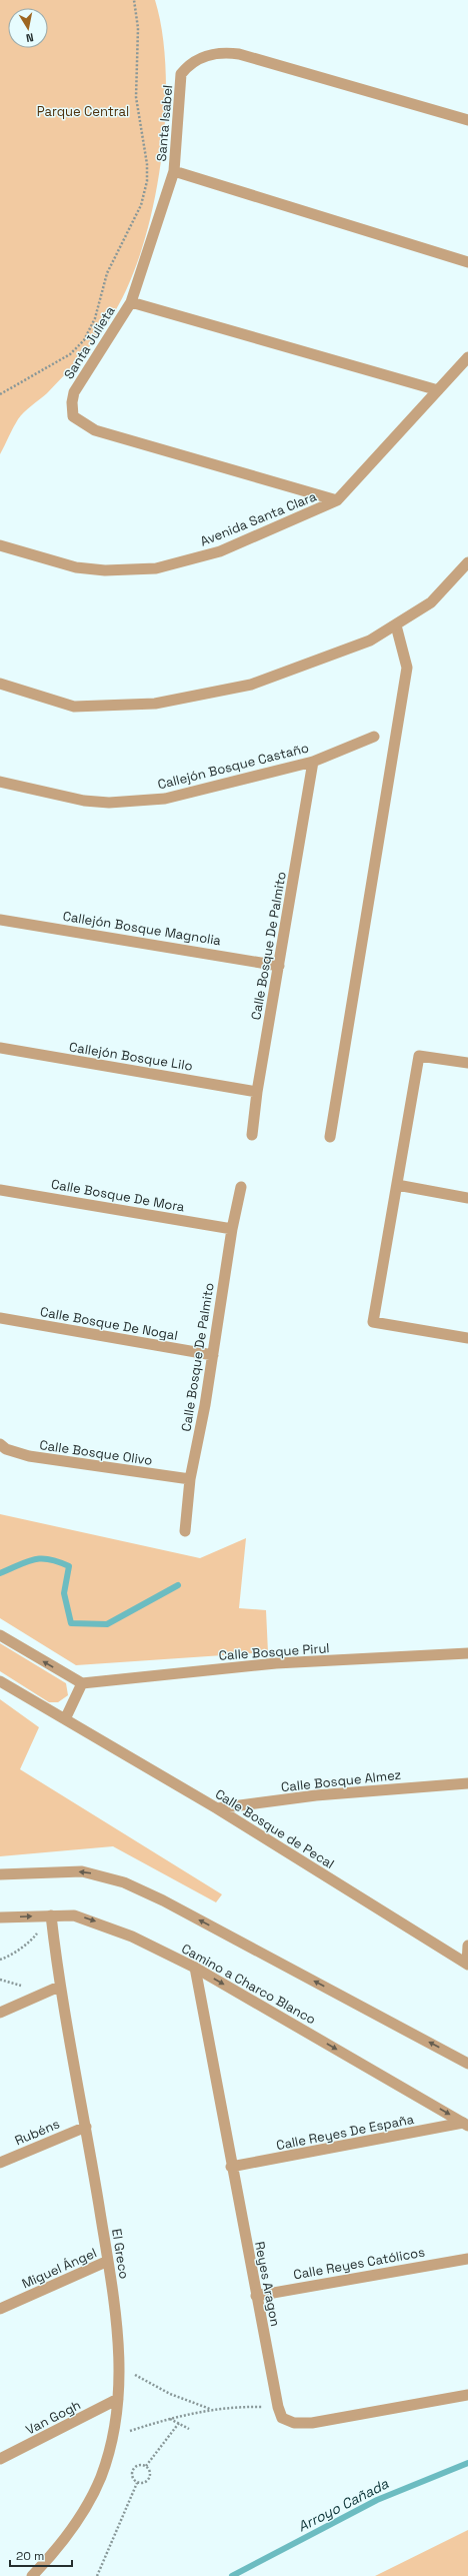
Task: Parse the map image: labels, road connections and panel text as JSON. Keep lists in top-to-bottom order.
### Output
{
  "streets": {
    "street": [
      "Santa Isabel",
      "Santa Julieta",
      "Avenida Santa Clara",
      "Callejón Bosque Castaño",
      "Callejón Bosque Magnolia",
      "Calle Bosque De Palmito",
      "Callejón Bosque Lilo",
      "Calle Bosque De Mora",
      "Calle Bosque De Nogal",
      "Calle Bosque Olivo",
      "Calle Bosque Pirul",
      "Calle Bosque Almez",
      "Calle Bosque de Pecal",
      "Camino a Charco Blanco",
      "Rubéns",
      "Calle Reyes De España",
      "El Greco",
      "Calle Reyes Católicos",
      "Miguel Ángel",
      "Reyes Aragon",
      "Van Gogh"
    ]
  },
  "crossings": [
    ["Santa Julieta", "Avenida Santa Clara"],
    ["Callejón Bosque Castaño", "Calle Bosque De Palmito"],
    ["Callejón Bosque Magnolia", "Calle Bosque De Palmito"],
    ["Calle Bosque De Palmito", "Callejón Bosque Lilo"],
    ["Calle Bosque De Palmito", "Calle Bosque De Mora"],
    ["Calle Bosque De Palmito", "Calle Bosque De Nogal"],
    ["Calle Bosque De Palmito", "Calle Bosque Olivo"],
    ["Calle Bosque Almez", "Calle Bosque de Pecal"],
    ["Camino a Charco Blanco", "Calle Reyes De España"],
    ["Camino a Charco Blanco", "El Greco"],
    ["Camino a Charco Blanco", "Reyes Aragon"],
    ["Rubéns", "El Greco"],
    ["Calle Reyes De España", "Reyes Aragon"],
    ["El Greco", "Miguel Ángel"],
    ["El Greco", "Van Gogh"],
    ["Calle Reyes Católicos", "Reyes Aragon"]
  ],
  "water": ["Arroyo Cañada"],
  "parks": ["Parque Central"],
  "scale_bar": "20 m",
  "north": "bottom"
}
